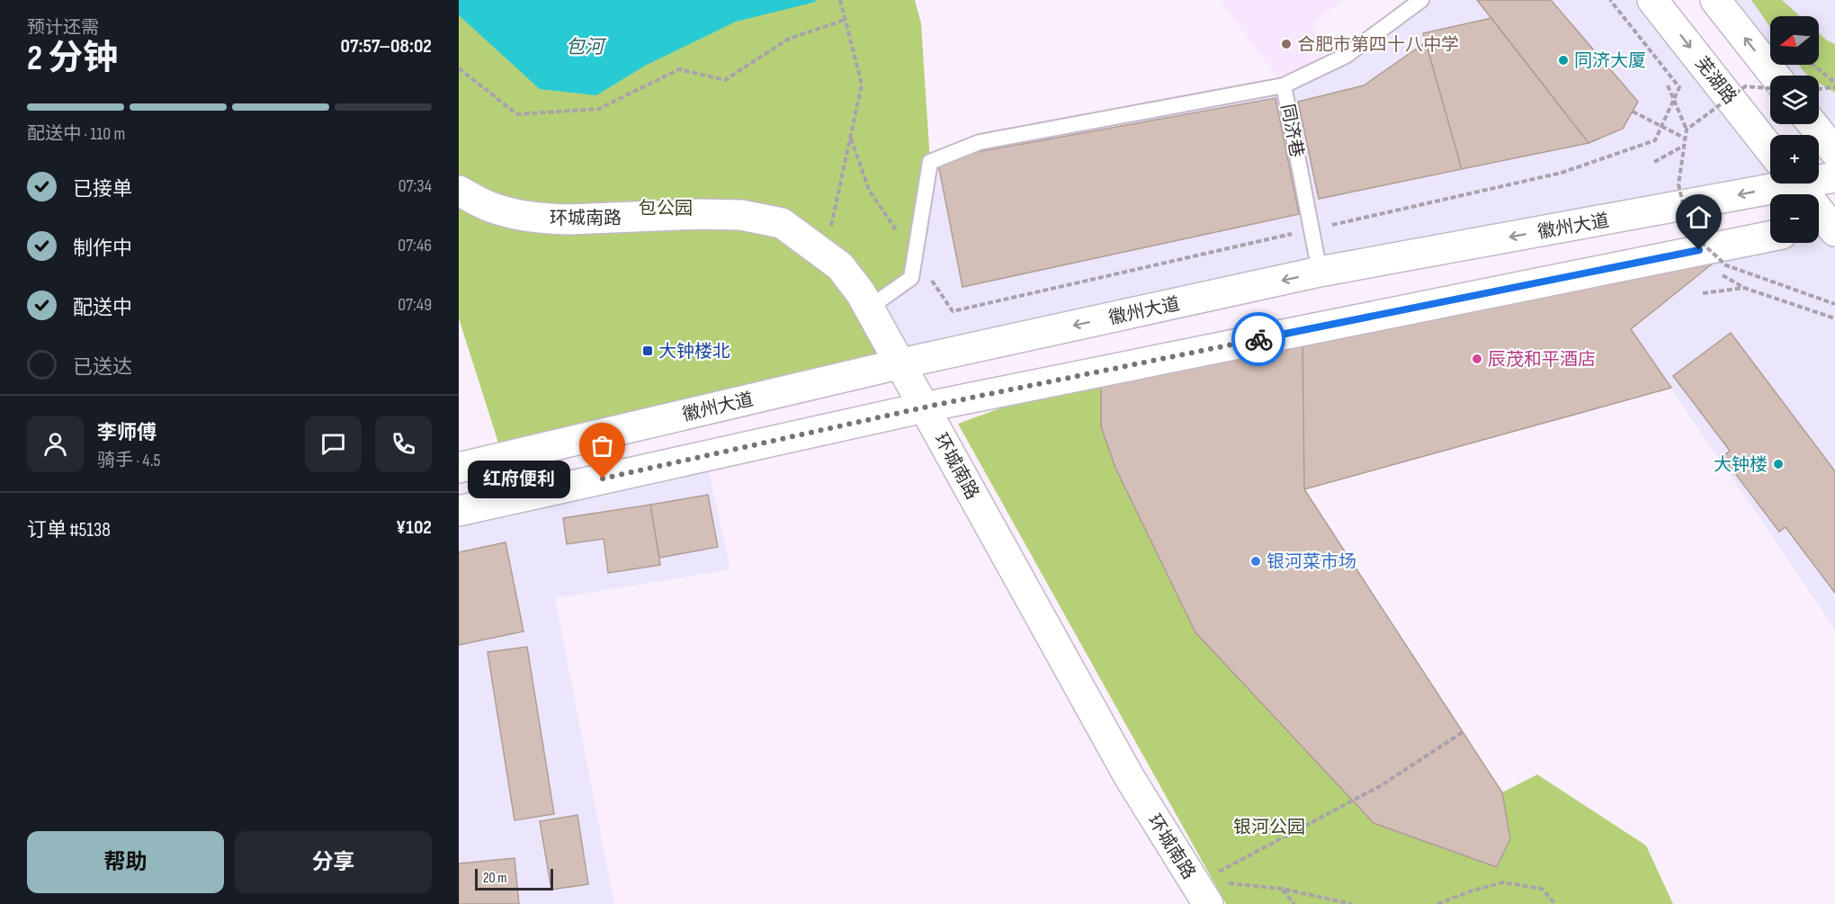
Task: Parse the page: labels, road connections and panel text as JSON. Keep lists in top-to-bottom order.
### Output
{
  "streets": {
    "main road": ["芜湖路", "环城南路", "徽州大道"],
    "lane": ["同济巷"]
  },
  "crossings": [
    ["同济巷", "徽州大道"],
    ["环城南路", "徽州大道"]
  ],
  "water": ["包河"],
  "parks": ["包公园", "银河公园"],
  "places": {
    "other": [
      "合肥市第四十八中学",
      "同济大厦",
      "辰茂和平酒店",
      "大钟楼",
      "红府便利",
      "银河菜市场"
    ],
    "transit": ["大钟楼北"]
  },
  "scale_bar": "20 m",
  "north": "left",
  "page": {
    "heading": ["2 分钟", "预计还需", "07:57–08:02"],
    "panel": [
      "李师傅",
      "骑手 · 4.5",
      "订单 #5138",
      "¥102"
    ],
    "map_buttons": ["+", "−"],
    "bar": "配送中 · 110 m",
    "list": [
      ["已接单", "07:34"],
      ["制作中", "07:46"],
      ["配送中", "07:49"],
      "已送达"
    ],
    "bubble": "红府便利",
    "buttons": ["帮助", "分享"],
    "scale": "20 m"
  }
}
